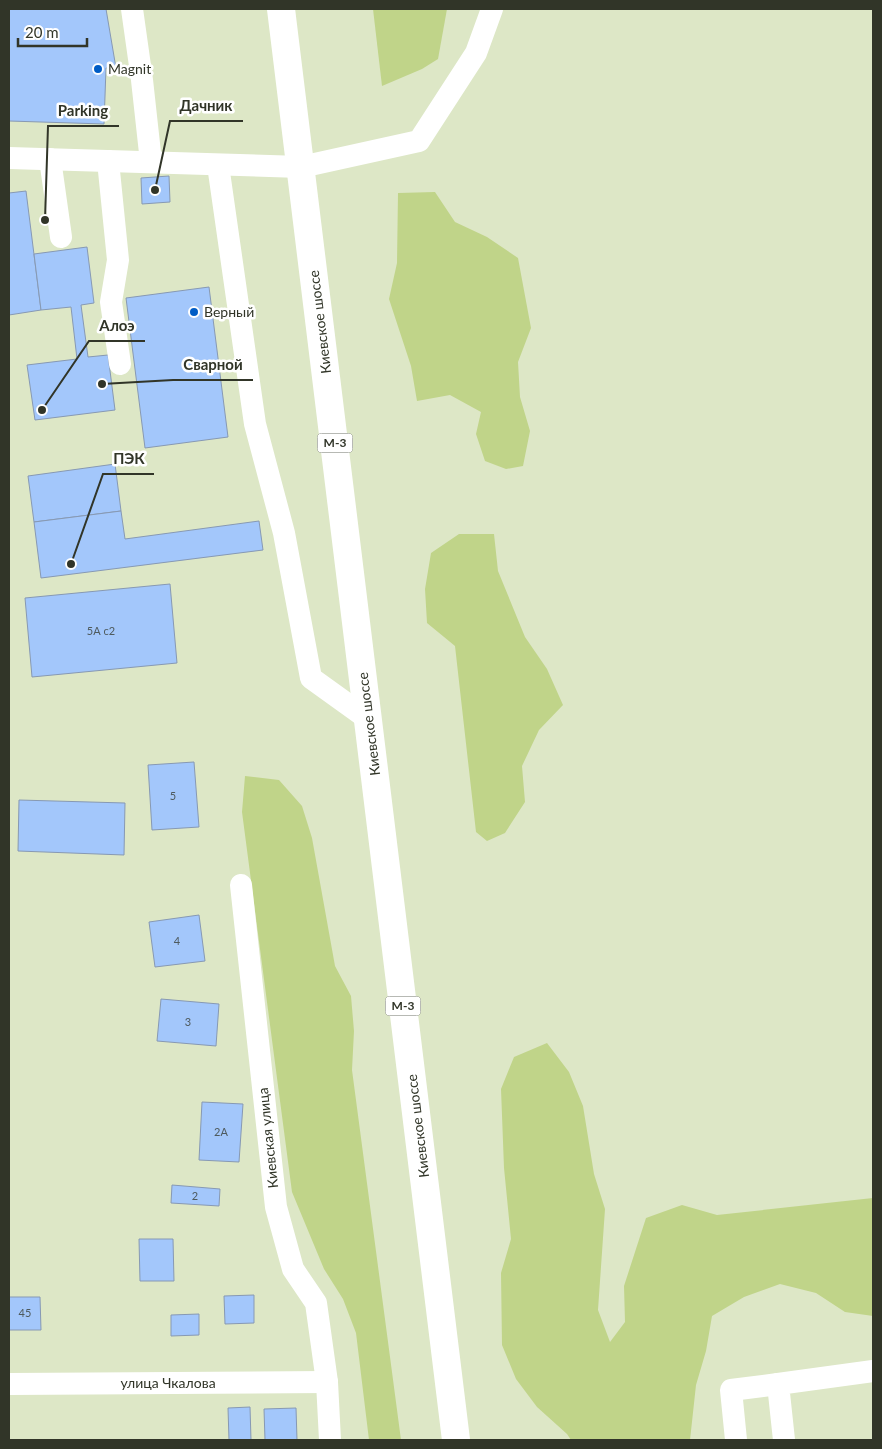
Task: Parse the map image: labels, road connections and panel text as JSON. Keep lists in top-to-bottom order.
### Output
{
  "streets": {
    "highway": ["Киевское шоссе", "М-3"],
    "street": ["Киевская улица", "улица Чкалова"]
  },
  "crossings": [
    ["Киевская улица", "улица Чкалова"]
  ],
  "places": [
    "Magnit",
    "Дачник",
    "Parking",
    "Верный",
    "Сварной",
    "Алоэ",
    "ПЭК"
  ],
  "house_numbers": [
    "5А с2",
    "5",
    "4",
    "3",
    "2А",
    "2",
    "45"
  ],
  "scale_bar": "20 m"
}
